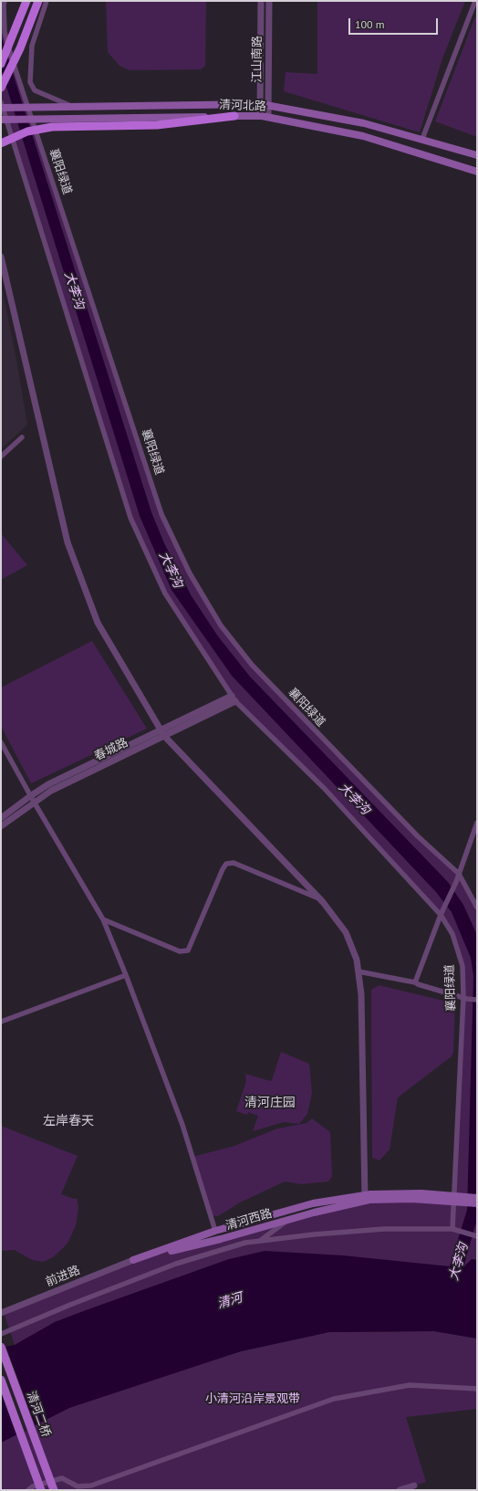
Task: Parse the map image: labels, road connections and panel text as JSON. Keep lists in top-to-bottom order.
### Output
{
  "streets": {
    "main road": ["清河北路", "清河西路", "清河二桥"],
    "street": [
      "江山南路",
      "襄阳绿道",
      "春城路",
      "前进路"
    ]
  },
  "crossings": [
    ["江山南路", "清河北路"],
    ["襄阳绿道", "春城路"],
    ["清河西路", "前进路"]
  ],
  "districts": ["清河庄园", "左岸春天"],
  "water": ["大李沟", "清河"],
  "parks": ["小清河沿岸景观带"],
  "scale_bar": "100 m"
}
